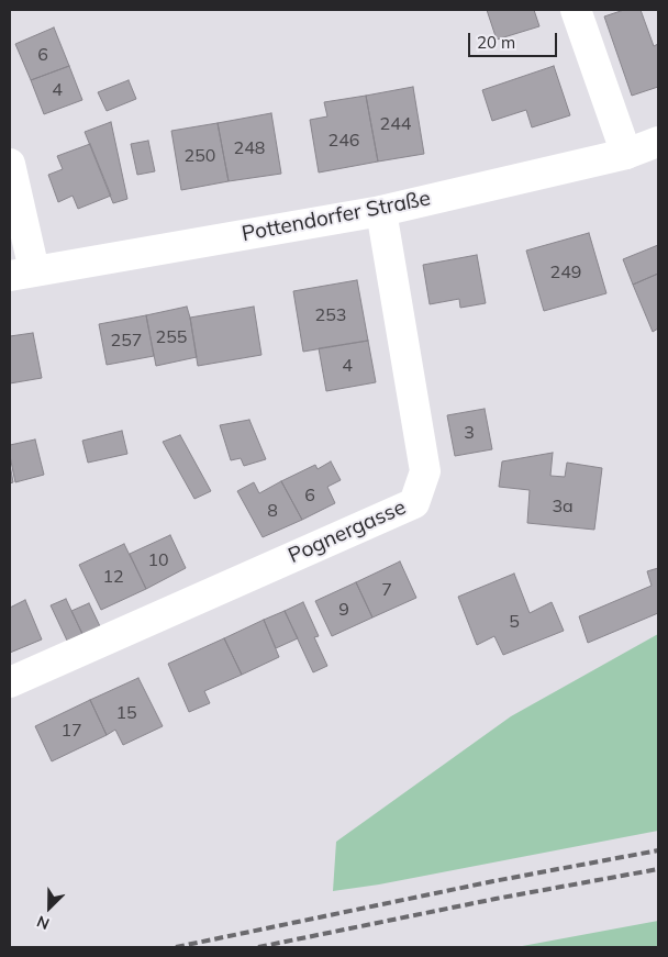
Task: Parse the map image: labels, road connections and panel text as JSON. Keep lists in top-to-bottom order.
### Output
{
  "streets": {
    "street": ["Pottendorfer Straße", "Pognergasse"]
  },
  "crossings": [
    ["Pottendorfer Straße", "Pognergasse"]
  ],
  "house_numbers": [
    "6",
    "4",
    "244",
    "246",
    "248",
    "250",
    "249",
    "253",
    "255",
    "257",
    "4",
    "3",
    "6",
    "3a",
    "8",
    "10",
    "12",
    "7",
    "9",
    "5",
    "15",
    "17"
  ],
  "scale_bar": "20 m",
  "north": "bottom left"
}
